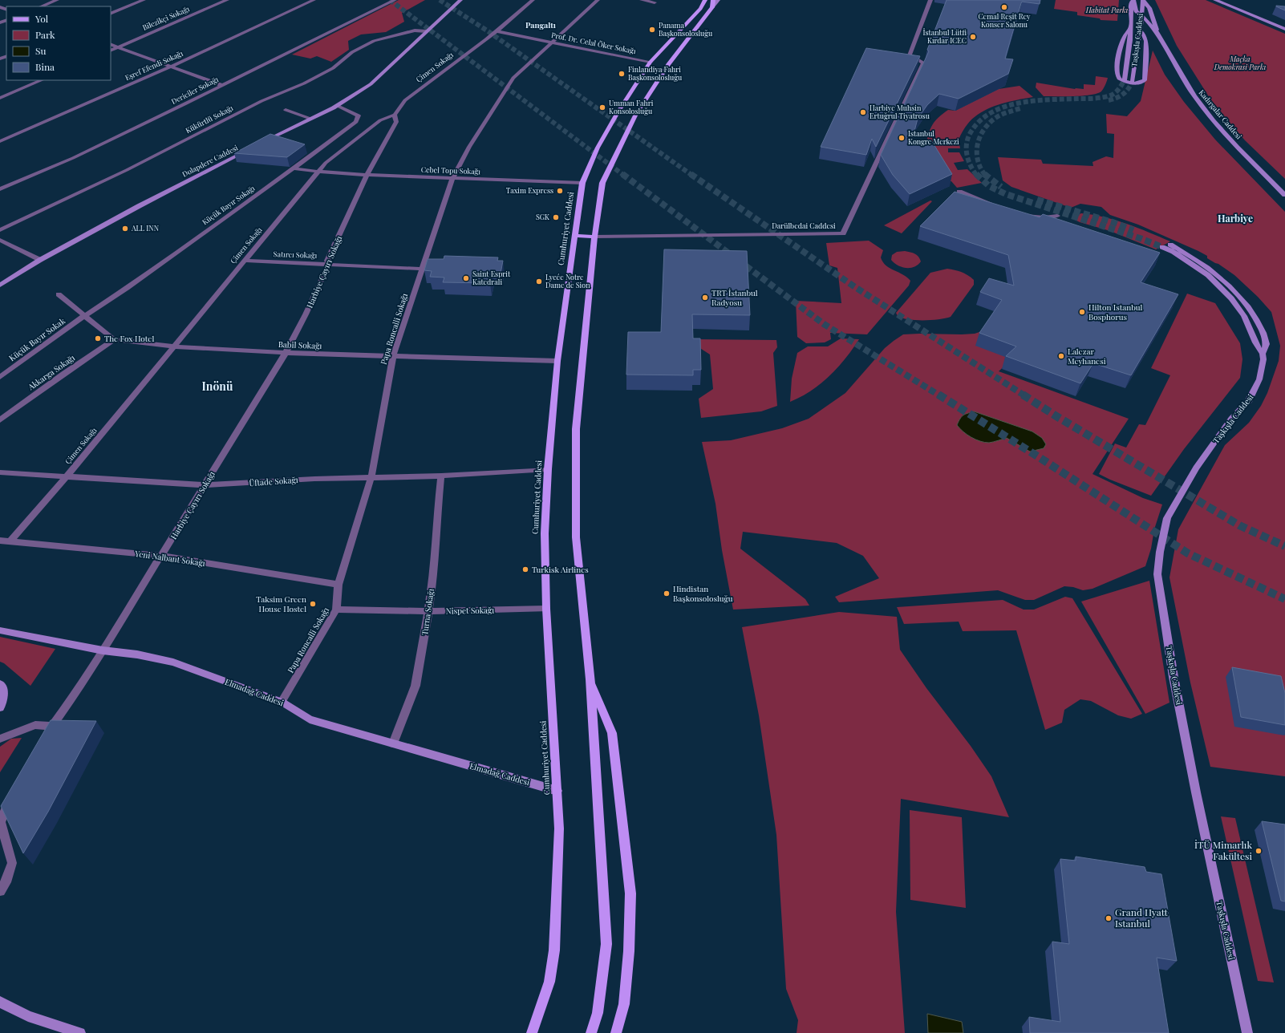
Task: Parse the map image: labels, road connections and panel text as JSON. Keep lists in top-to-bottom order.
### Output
{
  "streets": {
    "main road": [
      "Taşkışla Caddesi",
      "Kadırgalar Caddesi",
      "Dolapdere Caddesi",
      "Cumhuriyet Caddesi",
      "Elmadağ Caddesi"
    ],
    "street": [
      "Bilezikçi Sokağı",
      "Prof. Dr. Celal Öker Sokağı",
      "Eşref Efendi Sokağı",
      "Çimen Sokağı",
      "Dericiler Sokağı",
      "Kükürtlü Sokağı",
      "Cebel Topu Sokağı",
      "Küçük Bayır Sokağı",
      "Darülbedai Caddesi",
      "Satırcı Sokağı",
      "Harbiye Çayırı Sokağı",
      "Papa Roncalli Sokağı",
      "Küçük Bayır Sokak",
      "Babil Sokağı",
      "Akkarga Sokağı",
      "Üftade Sokağı",
      "Yeni Nalbant Sokağı",
      "Nispet Sokağı",
      "Turna Sokağı"
    ]
  },
  "crossings": [
    ["Taşkışla Caddesi", "Kadırgalar Caddesi"],
    ["Prof. Dr. Celal Öker Sokağı", "Çimen Sokağı"],
    ["Prof. Dr. Celal Öker Sokağı", "Cumhuriyet Caddesi"],
    ["Prof. Dr. Celal Öker Sokağı", "Papa Roncalli Sokağı"],
    ["Çimen Sokağı", "Cebel Topu Sokağı"],
    ["Çimen Sokağı", "Satırcı Sokağı"],
    ["Çimen Sokağı", "Harbiye Çayırı Sokağı"],
    ["Çimen Sokağı", "Babil Sokağı"],
    ["Çimen Sokağı", "Üftade Sokağı"],
    ["Çimen Sokağı", "Yeni Nalbant Sokağı"],
    ["Cebel Topu Sokağı", "Küçük Bayır Sokağı"],
    ["Cebel Topu Sokağı", "Cumhuriyet Caddesi"],
    ["Cebel Topu Sokağı", "Harbiye Çayırı Sokağı"],
    ["Cebel Topu Sokağı", "Papa Roncalli Sokağı"],
    ["Küçük Bayır Sokağı", "Küçük Bayır Sokak"],
    ["Cumhuriyet Caddesi", "Babil Sokağı"],
    ["Cumhuriyet Caddesi", "Üftade Sokağı"],
    ["Cumhuriyet Caddesi", "Nispet Sokağı"],
    ["Cumhuriyet Caddesi", "Elmadağ Caddesi"],
    ["Satırcı Sokağı", "Harbiye Çayırı Sokağı"],
    ["Satırcı Sokağı", "Papa Roncalli Sokağı"],
    ["Harbiye Çayırı Sokağı", "Babil Sokağı"],
    ["Harbiye Çayırı Sokağı", "Üftade Sokağı"],
    ["Harbiye Çayırı Sokağı", "Yeni Nalbant Sokağı"],
    ["Harbiye Çayırı Sokağı", "Elmadağ Caddesi"],
    ["Papa Roncalli Sokağı", "Babil Sokağı"],
    ["Papa Roncalli Sokağı", "Üftade Sokağı"],
    ["Papa Roncalli Sokağı", "Yeni Nalbant Sokağı"],
    ["Papa Roncalli Sokağı", "Nispet Sokağı"],
    ["Papa Roncalli Sokağı", "Elmadağ Caddesi"],
    ["Babil Sokağı", "Akkarga Sokağı"],
    ["Üftade Sokağı", "Turna Sokağı"],
    ["Nispet Sokağı", "Turna Sokağı"],
    ["Turna Sokağı", "Elmadağ Caddesi"]
  ],
  "districts": ["Pangaltı", "Harbiye", "Inönü"],
  "parks": ["Habitat Parkı", "Maçka Demokrasi Parkı"],
  "places": [
    "Cemal Reşit Rey Konser Salonu",
    "Panama Başkonsolosluğu",
    "İstanbul Lütfi Kırdar ICEC",
    "Finlandiya Fahri Başkonsolosluğu",
    "Umman Fahri Konsolosluğu",
    "Harbiye Muhsin Ertuğrul Tiyatrosu",
    "Istanbul Kongre Merkezi",
    "Taxim Express",
    "SGK",
    "ALL INN",
    "Saint Esprit Katedrali",
    "Lycée Notre Dame de Sion",
    "TRT İstanbul Radyosu",
    "Hilton Istanbul Bosphorus",
    "The Fox Hotel",
    "Lalezar Meyhanesi",
    "Turkisk Airlines",
    "Hindistan Başkonsolosluğu",
    "Taksim Green House Hostel",
    "İTÜ Mimarlık Fakültesi",
    "Grand Hyatt Istanbul"
  ],
  "legend": [
    "Yol",
    "Park",
    "Su",
    "Bina"
  ]
}
